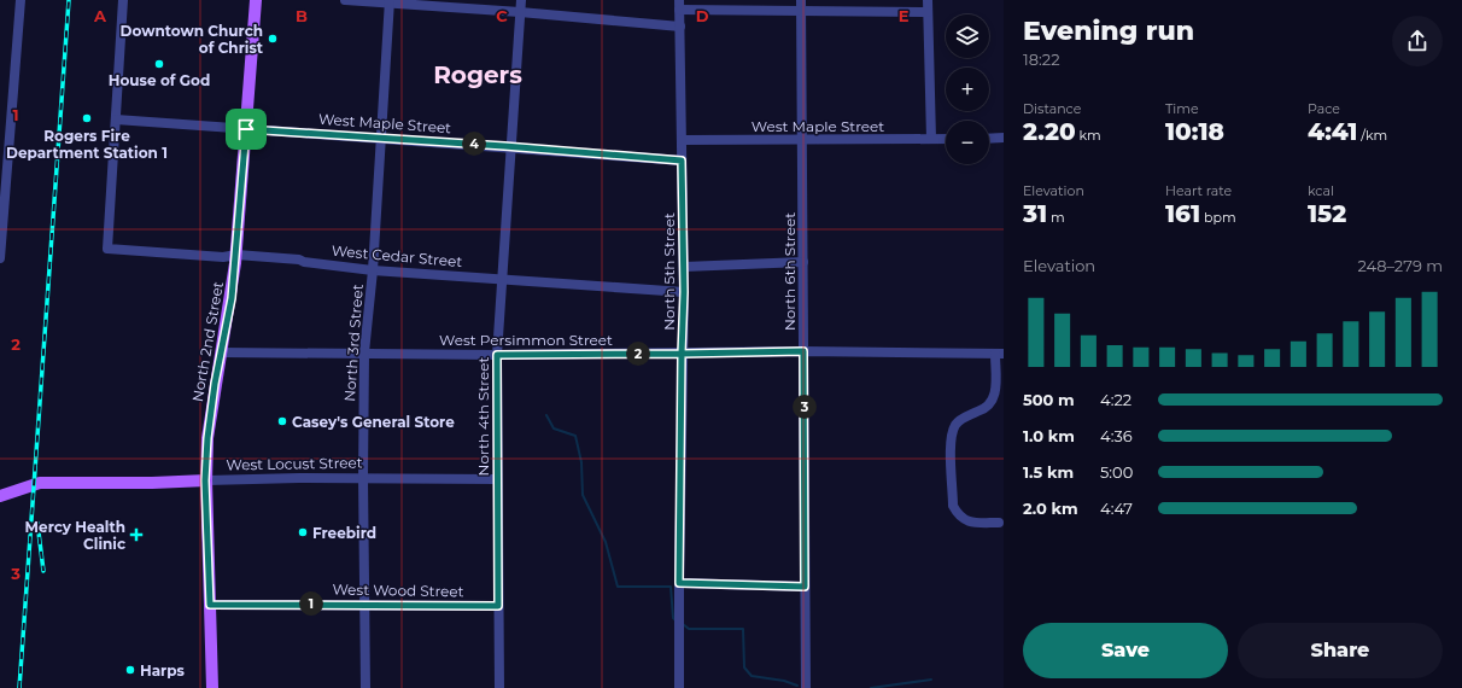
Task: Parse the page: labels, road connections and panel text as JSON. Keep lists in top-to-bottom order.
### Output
{
  "streets": {
    "main road": ["North 2nd Street", "West Locust Street"],
    "street": [
      "West Maple Street",
      "West Cedar Street",
      "North 5th Street",
      "North 6th Street",
      "West Persimmon Street",
      "North 3rd Street",
      "North 4th Street",
      "West Wood Street"
    ]
  },
  "crossings": [
    ["West Maple Street", "West Cedar Street"],
    ["West Maple Street", "North 5th Street"],
    ["West Maple Street", "North 6th Street"],
    ["West Maple Street", "North 2nd Street"],
    ["West Maple Street", "North 3rd Street"],
    ["West Maple Street", "North 4th Street"],
    ["West Cedar Street", "North 5th Street"],
    ["West Cedar Street", "North 2nd Street"],
    ["West Cedar Street", "North 3rd Street"],
    ["West Cedar Street", "North 4th Street"],
    ["North 5th Street", "West Persimmon Street"],
    ["North 6th Street", "West Persimmon Street"],
    ["West Persimmon Street", "North 2nd Street"],
    ["West Persimmon Street", "North 3rd Street"],
    ["West Persimmon Street", "North 4th Street"],
    ["North 2nd Street", "West Locust Street"],
    ["North 2nd Street", "West Wood Street"],
    ["North 3rd Street", "West Locust Street"],
    ["North 3rd Street", "West Wood Street"],
    ["North 4th Street", "West Locust Street"],
    ["North 4th Street", "West Wood Street"]
  ],
  "districts": ["Rogers"],
  "places": {
    "other": [
      "Downtown Church of Christ",
      "House of God",
      "Rogers Fire Department Station 1",
      "Casey's General Store",
      "Freebird",
      "Harps"
    ],
    "health": ["Mercy Health Clinic"]
  },
  "page": {
    "heading": ["Evening run", "18:22"],
    "map_buttons": ["+", "−"],
    "stats": [
      ["Distance", "2.20 km"],
      ["Time", "10:18"],
      ["Pace", "4:41 /km"],
      ["Elevation", "31 m"],
      ["Heart rate", "161 bpm"],
      ["kcal", "152"]
    ],
    "pins": [
      "4",
      "2",
      "3",
      "1"
    ],
    "chart": ["Elevation", "248–279 m"],
    "list": [
      {
        "name": "500 m",
        "note": "4:22"
      },
      {
        "name": "1.0 km",
        "note": "4:36"
      },
      {
        "name": "1.5 km",
        "note": "5:00"
      },
      {
        "name": "2.0 km",
        "note": "4:47"
      }
    ],
    "buttons": ["Save", "Share"]
  },
  "grid": {
    "columns": [
      "A",
      "B",
      "C",
      "D",
      "E"
    ],
    "rows": ["1", "2", "3"]
  }
}
